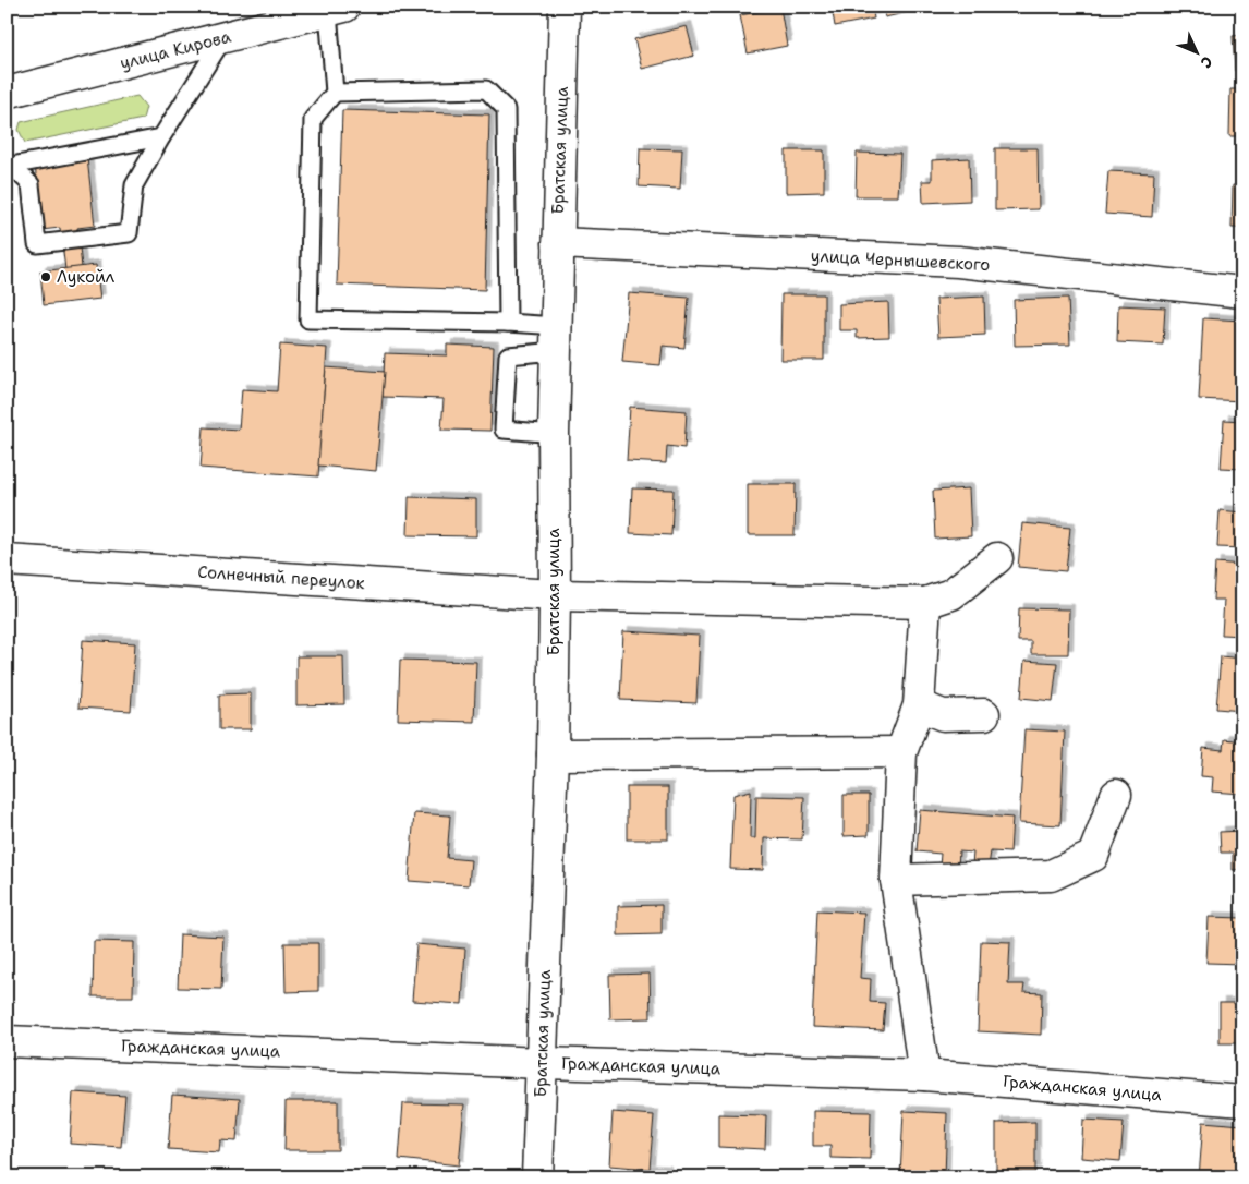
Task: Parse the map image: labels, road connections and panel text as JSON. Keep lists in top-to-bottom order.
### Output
{
  "streets": {
    "street": [
      "улица Кирова",
      "Братская улица",
      "улица Чернышевского",
      "Солнечный переулок",
      "Гражданская улица"
    ]
  },
  "crossings": [
    ["Братская улица", "улица Чернышевского"],
    ["Братская улица", "Солнечный переулок"],
    ["Братская улица", "Гражданская улица"]
  ],
  "places": ["Лукойл"],
  "north": "bottom right"
}
